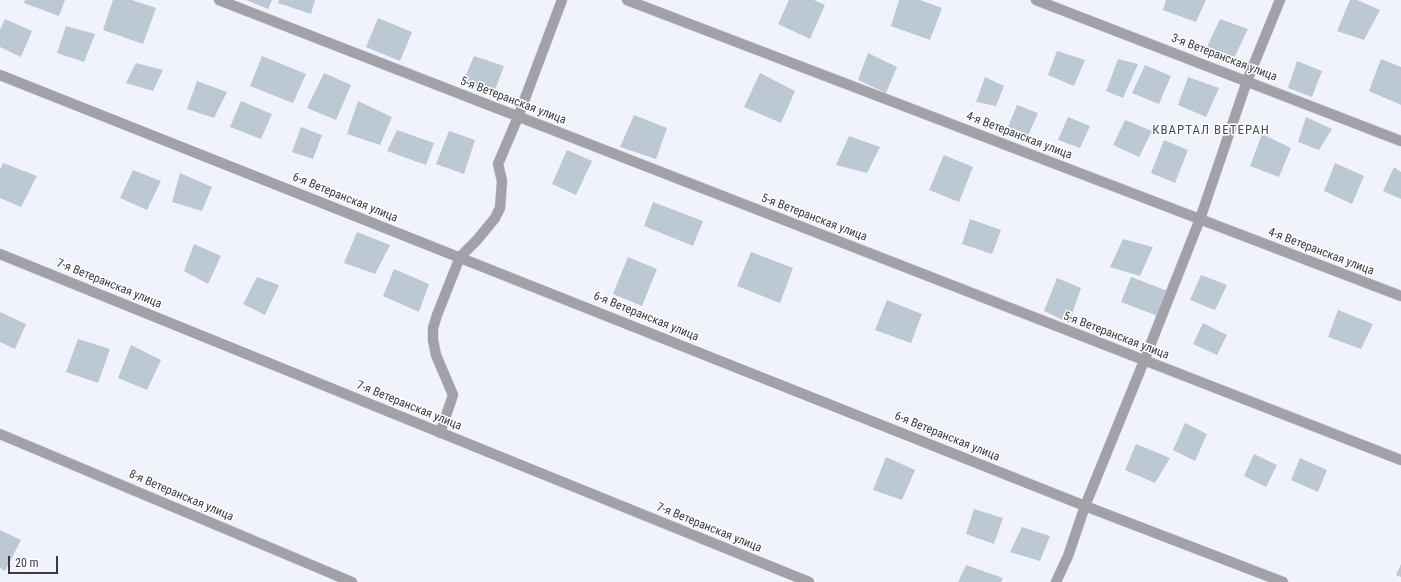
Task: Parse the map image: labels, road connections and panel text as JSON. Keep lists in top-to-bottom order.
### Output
{
  "streets": {
    "street": [
      "3-я Ветеранская улица",
      "5-я Ветеранская улица",
      "4-я Ветеранская улица",
      "6-я Ветеранская улица",
      "7-я Ветеранская улица",
      "8-я Ветеранская улица"
    ]
  },
  "districts": ["КВАРТАЛ ВЕТЕРАН"],
  "scale_bar": "20 m"
}
